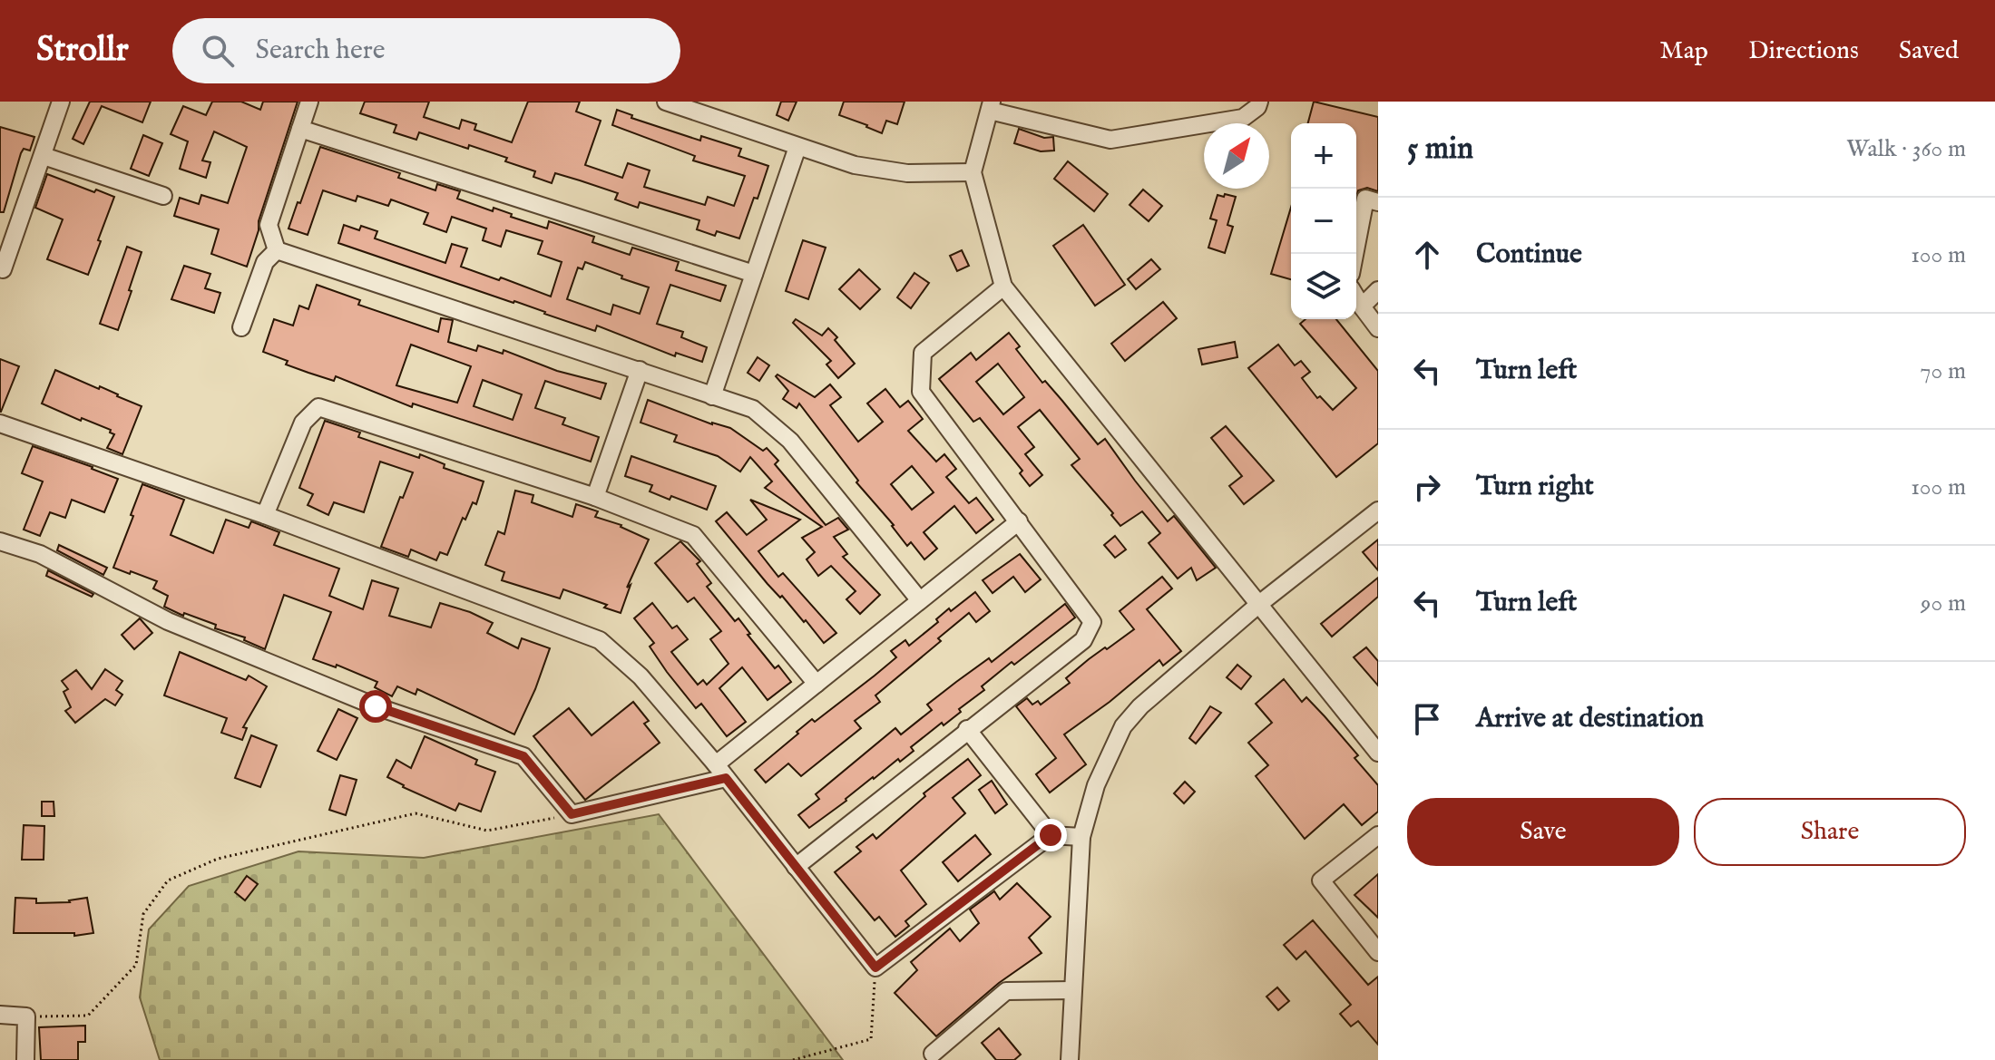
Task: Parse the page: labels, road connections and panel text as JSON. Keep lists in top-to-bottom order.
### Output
{
  "north": "top right",
  "page": {
    "header": "Strollr",
    "search": "Search here",
    "nav": ["Map", "Directions", "Saved"],
    "heading": ["5 min", "Walk · 360 m"],
    "map_buttons": ["+", "−"],
    "list": [
      ["Continue", "100 m"],
      ["Turn left", "70 m"],
      ["Turn right", "100 m"],
      ["Turn left", "90 m"],
      "Arrive at destination"
    ],
    "buttons": ["Save", "Share"]
  }
}
